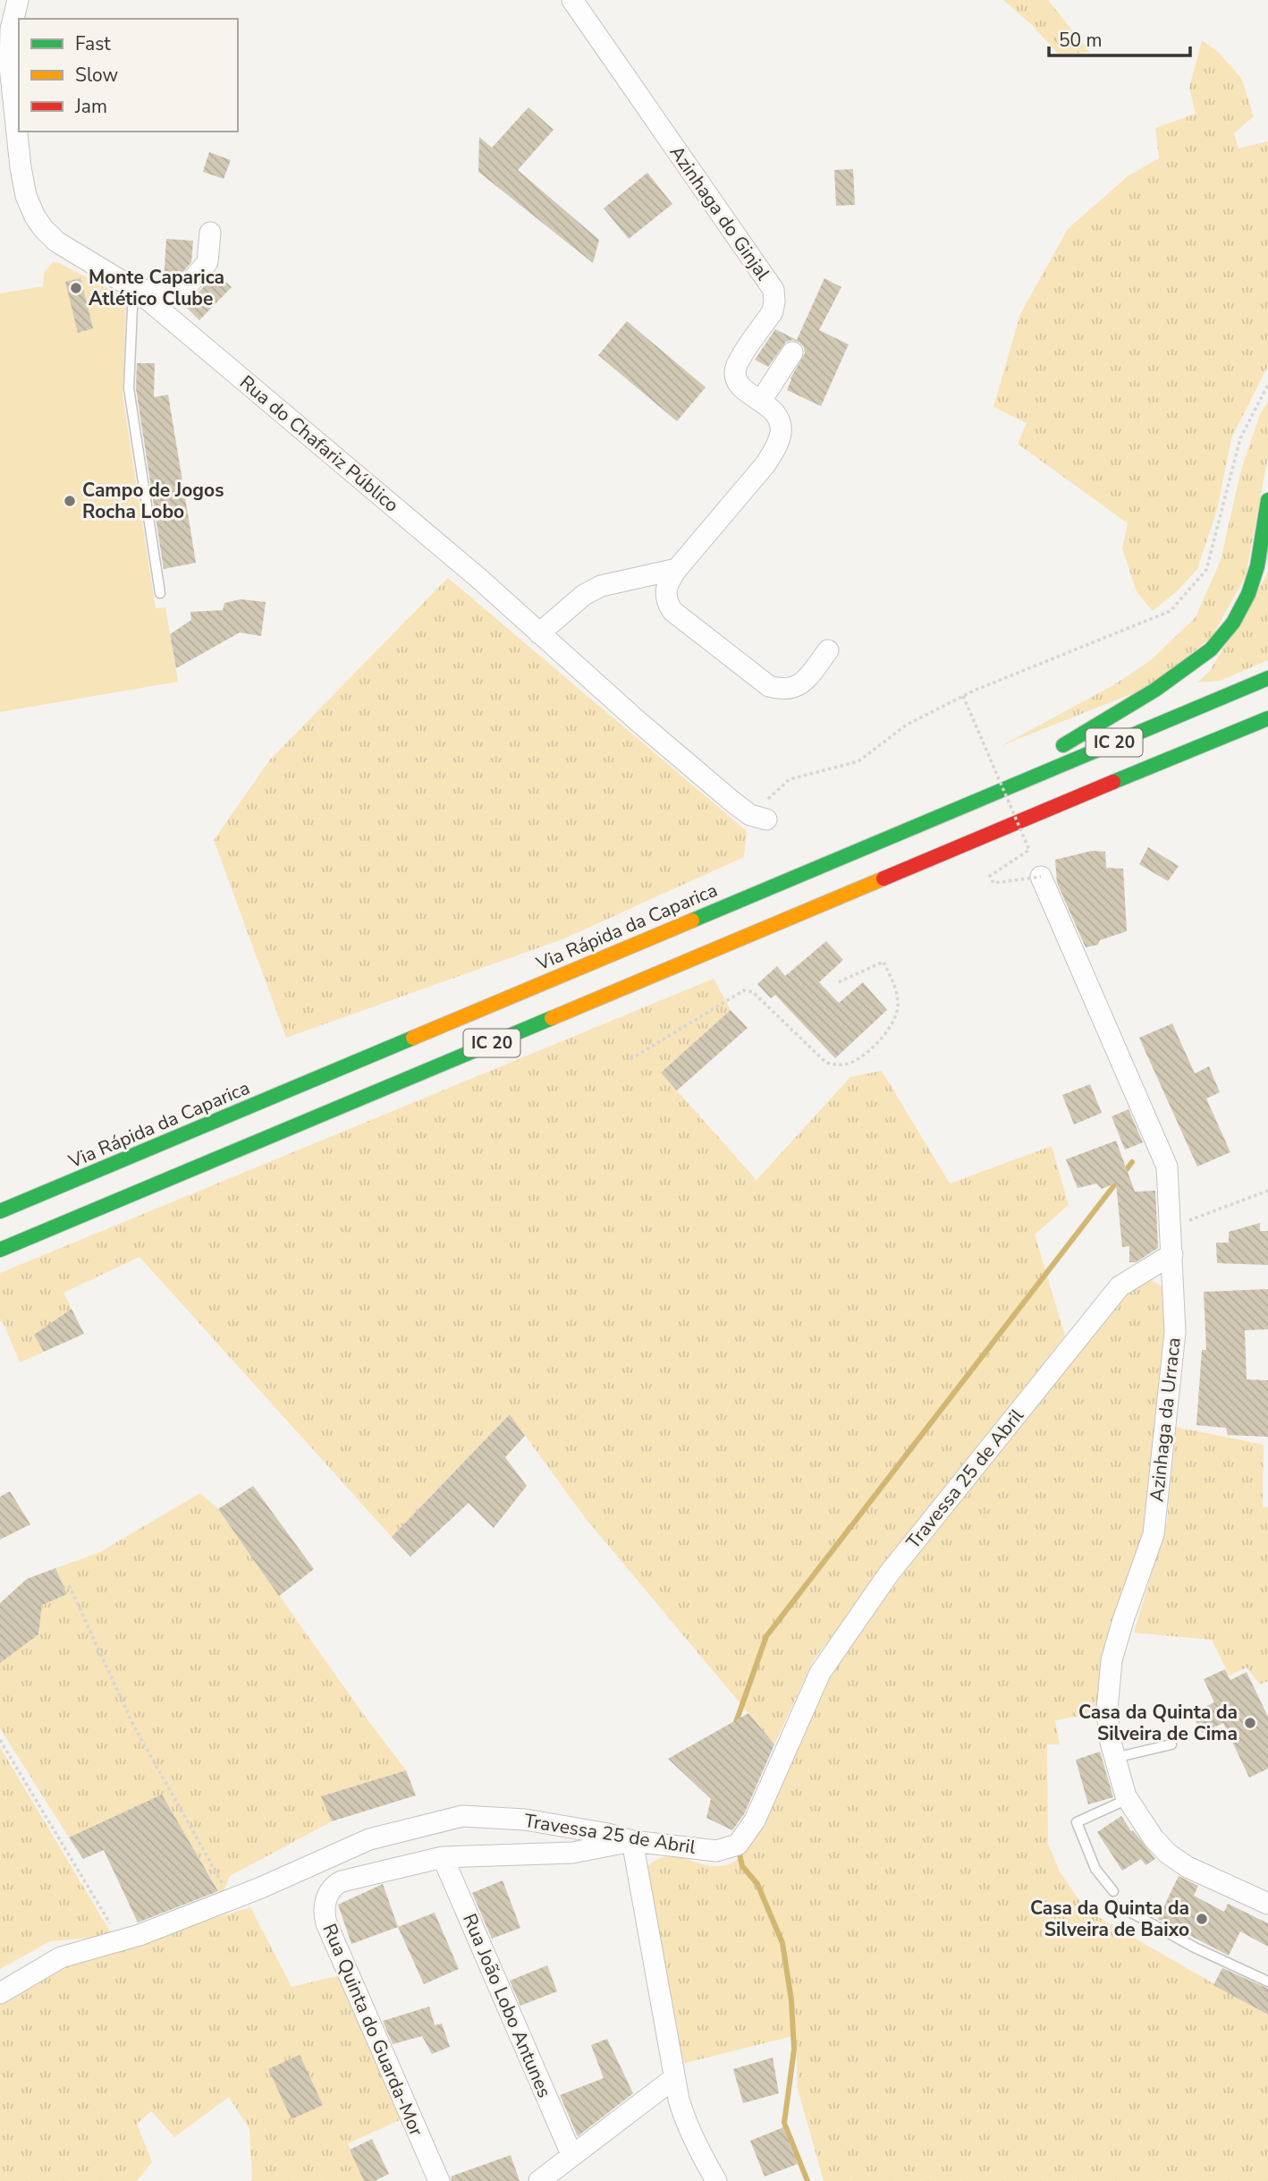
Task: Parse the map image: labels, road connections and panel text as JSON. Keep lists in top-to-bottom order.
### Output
{
  "streets": {
    "highway": ["IC 20", "Via Rápida da Caparica"],
    "street": [
      "Azinhaga do Ginjal",
      "Rua do Chafariz Público",
      "Azinhaga da Urraca",
      "Travessa 25 de Abril",
      "Rua João Lobo Antunes",
      "Rua Quinta do Guarda-Mor"
    ]
  },
  "crossings": [
    ["Azinhaga da Urraca", "Travessa 25 de Abril"],
    ["Rua João Lobo Antunes", "Rua Quinta do Guarda-Mor"]
  ],
  "places": [
    "Monte Caparica Atlético Clube",
    "Campo de Jogos Rocha Lobo",
    "Casa da Quinta da Silveira de Cima",
    "Casa da Quinta da Silveira de Baixo"
  ],
  "legend": ["Fast", "Slow", "Jam"],
  "scale_bar": "50 m"
}
